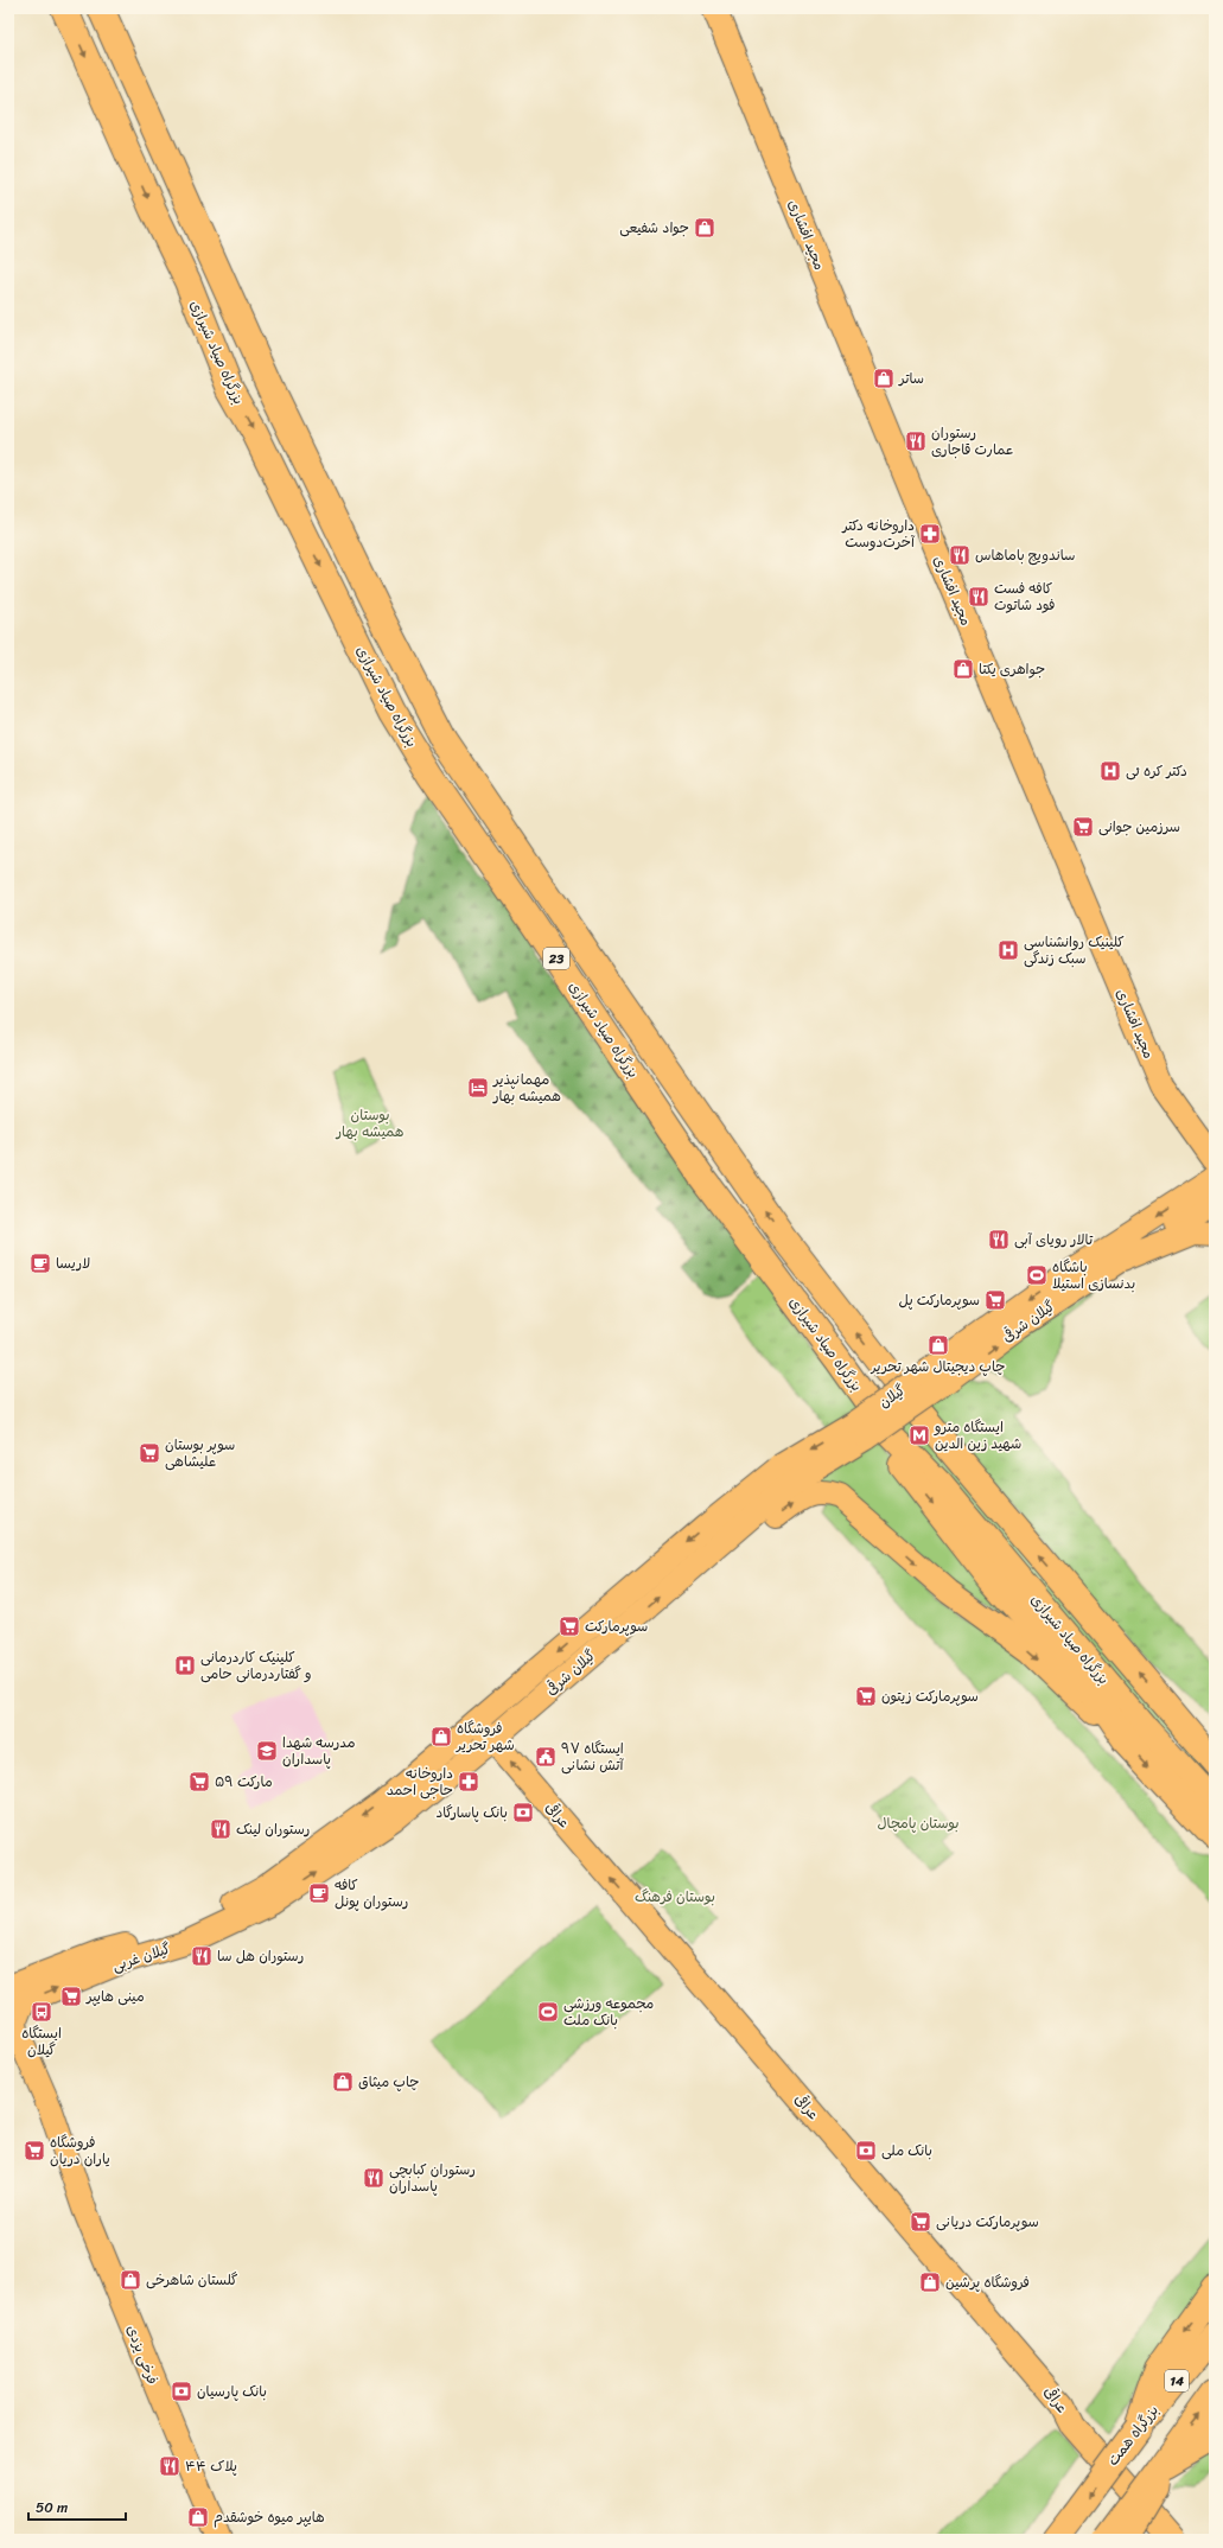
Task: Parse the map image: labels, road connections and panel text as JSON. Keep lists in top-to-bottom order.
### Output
{
  "streets": {
    "highway": [
      "بزرگراه صیاد شیرازی",
      "23",
      "14",
      "بزرگراه همت"
    ],
    "main road": [
      "مجید افشاری",
      "گیلان شرقی",
      "گیلان",
      "عراقی",
      "گیلان غربی",
      "فرخی یزدی"
    ]
  },
  "crossings": [
    ["مجید افشاری", "گیلان شرقی"],
    ["بزرگراه صیاد شیرازی", "گیلان شرقی"],
    ["بزرگراه صیاد شیرازی", "گیلان"],
    ["گیلان شرقی", "گیلان"],
    ["گیلان شرقی", "عراقی"],
    ["گیلان شرقی", "گیلان غربی"],
    ["گیلان غربی", "فرخی یزدی"]
  ],
  "parks": ["بوستان همیشه بهار", "بوستان پامچال", "بوستان فرهنگ"],
  "places": {
    "shop": [
      "جواد شفیعی",
      "ساتر",
      "جواهری یکتا",
      "چاپ دیجیتال شهر تحریر",
      "فروشگاه شهر تحریر",
      "چاپ میثاق",
      "گلستان شاهرخى",
      "فروشگاه پرشین",
      "هایپر میوه خوشقدم"
    ],
    "restaurant": [
      "رستوران عمارت قاجاری",
      "ساندویچ باماهاس",
      "کافه فست فود شاتوت",
      "تالار رویای آبی",
      "رستوران لینک",
      "رستوران هل سا",
      "رستوران کبابچی پاسداران",
      "پلاک ۴۴"
    ],
    "pharmacy": ["داروخانه دکتر آخرت‌دوست", "داروخانه حاجی احمد"],
    "hospital": ["دکتر کره ئی", "کلینیک روانشناسی سبک زندگی", "کلینیک کاردرمانی و گفتاردرمانی حامی"],
    "supermarket": [
      "سرزمین جوانی",
      "سوپرمارکت پل",
      "سوپر بوستان علیشاهی",
      "سوپرمارکت",
      "سوپرمارکت زیتون",
      "مارکت ۵۹",
      "مینی هایپر",
      "فروشگاه یاران دریان",
      "سوپرمارکت دریانی"
    ],
    "hotel": ["مهمانپذیر همیشه بهار"],
    "cafe": ["لاریسا", "کافه رستوران پونل"],
    "sports": ["باشگاه بدنسازی استیلا", "مجموعه ورزشی بانک ملت"],
    "metro station": ["ایستگاه مترو شهید زین الدین"],
    "school or university": ["مدرسه شهدا پاسداران"],
    "public building": ["ایستگاه ۹۷ آتش نشانی"],
    "bank": ["بانک پاسارگاد", "بانک ملی", "بانک پارسیان"],
    "bus stop": ["ایستگاه گیلان"]
  },
  "scale_bar": "50 m"
}
